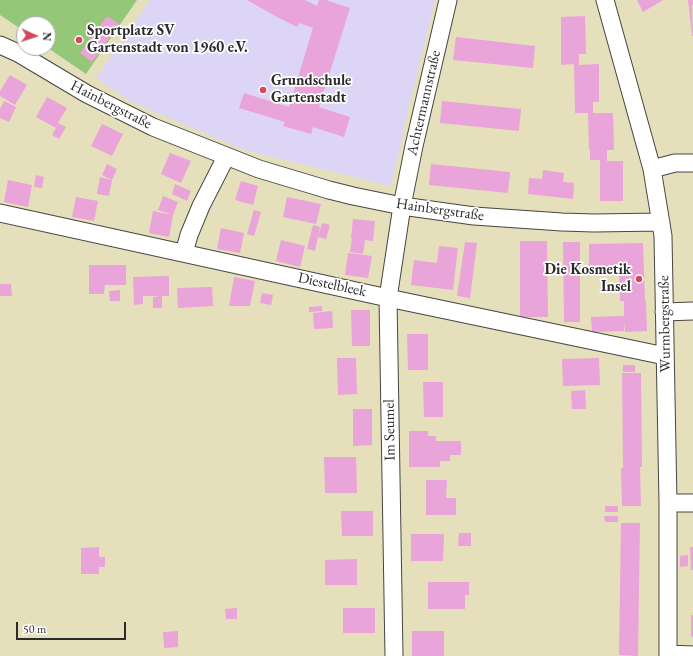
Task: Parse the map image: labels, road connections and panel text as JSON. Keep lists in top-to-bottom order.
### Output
{
  "streets": {
    "street": [
      "Achtermannstraße",
      "Hainbergstraße",
      "Diestelbleek",
      "Wurmbergstraße",
      "Im Seumel"
    ]
  },
  "crossings": [
    ["Achtermannstraße", "Hainbergstraße"],
    ["Achtermannstraße", "Im Seumel"],
    ["Hainbergstraße", "Wurmbergstraße"],
    ["Hainbergstraße", "Im Seumel"],
    ["Diestelbleek", "Wurmbergstraße"],
    ["Diestelbleek", "Im Seumel"]
  ],
  "places": ["Sportplatz SV Gartenstadt von 1960 e.V.", "Grundschule Gartenstadt", "Die Kosmetik Insel"],
  "scale_bar": "50 m",
  "north": "right"
}
